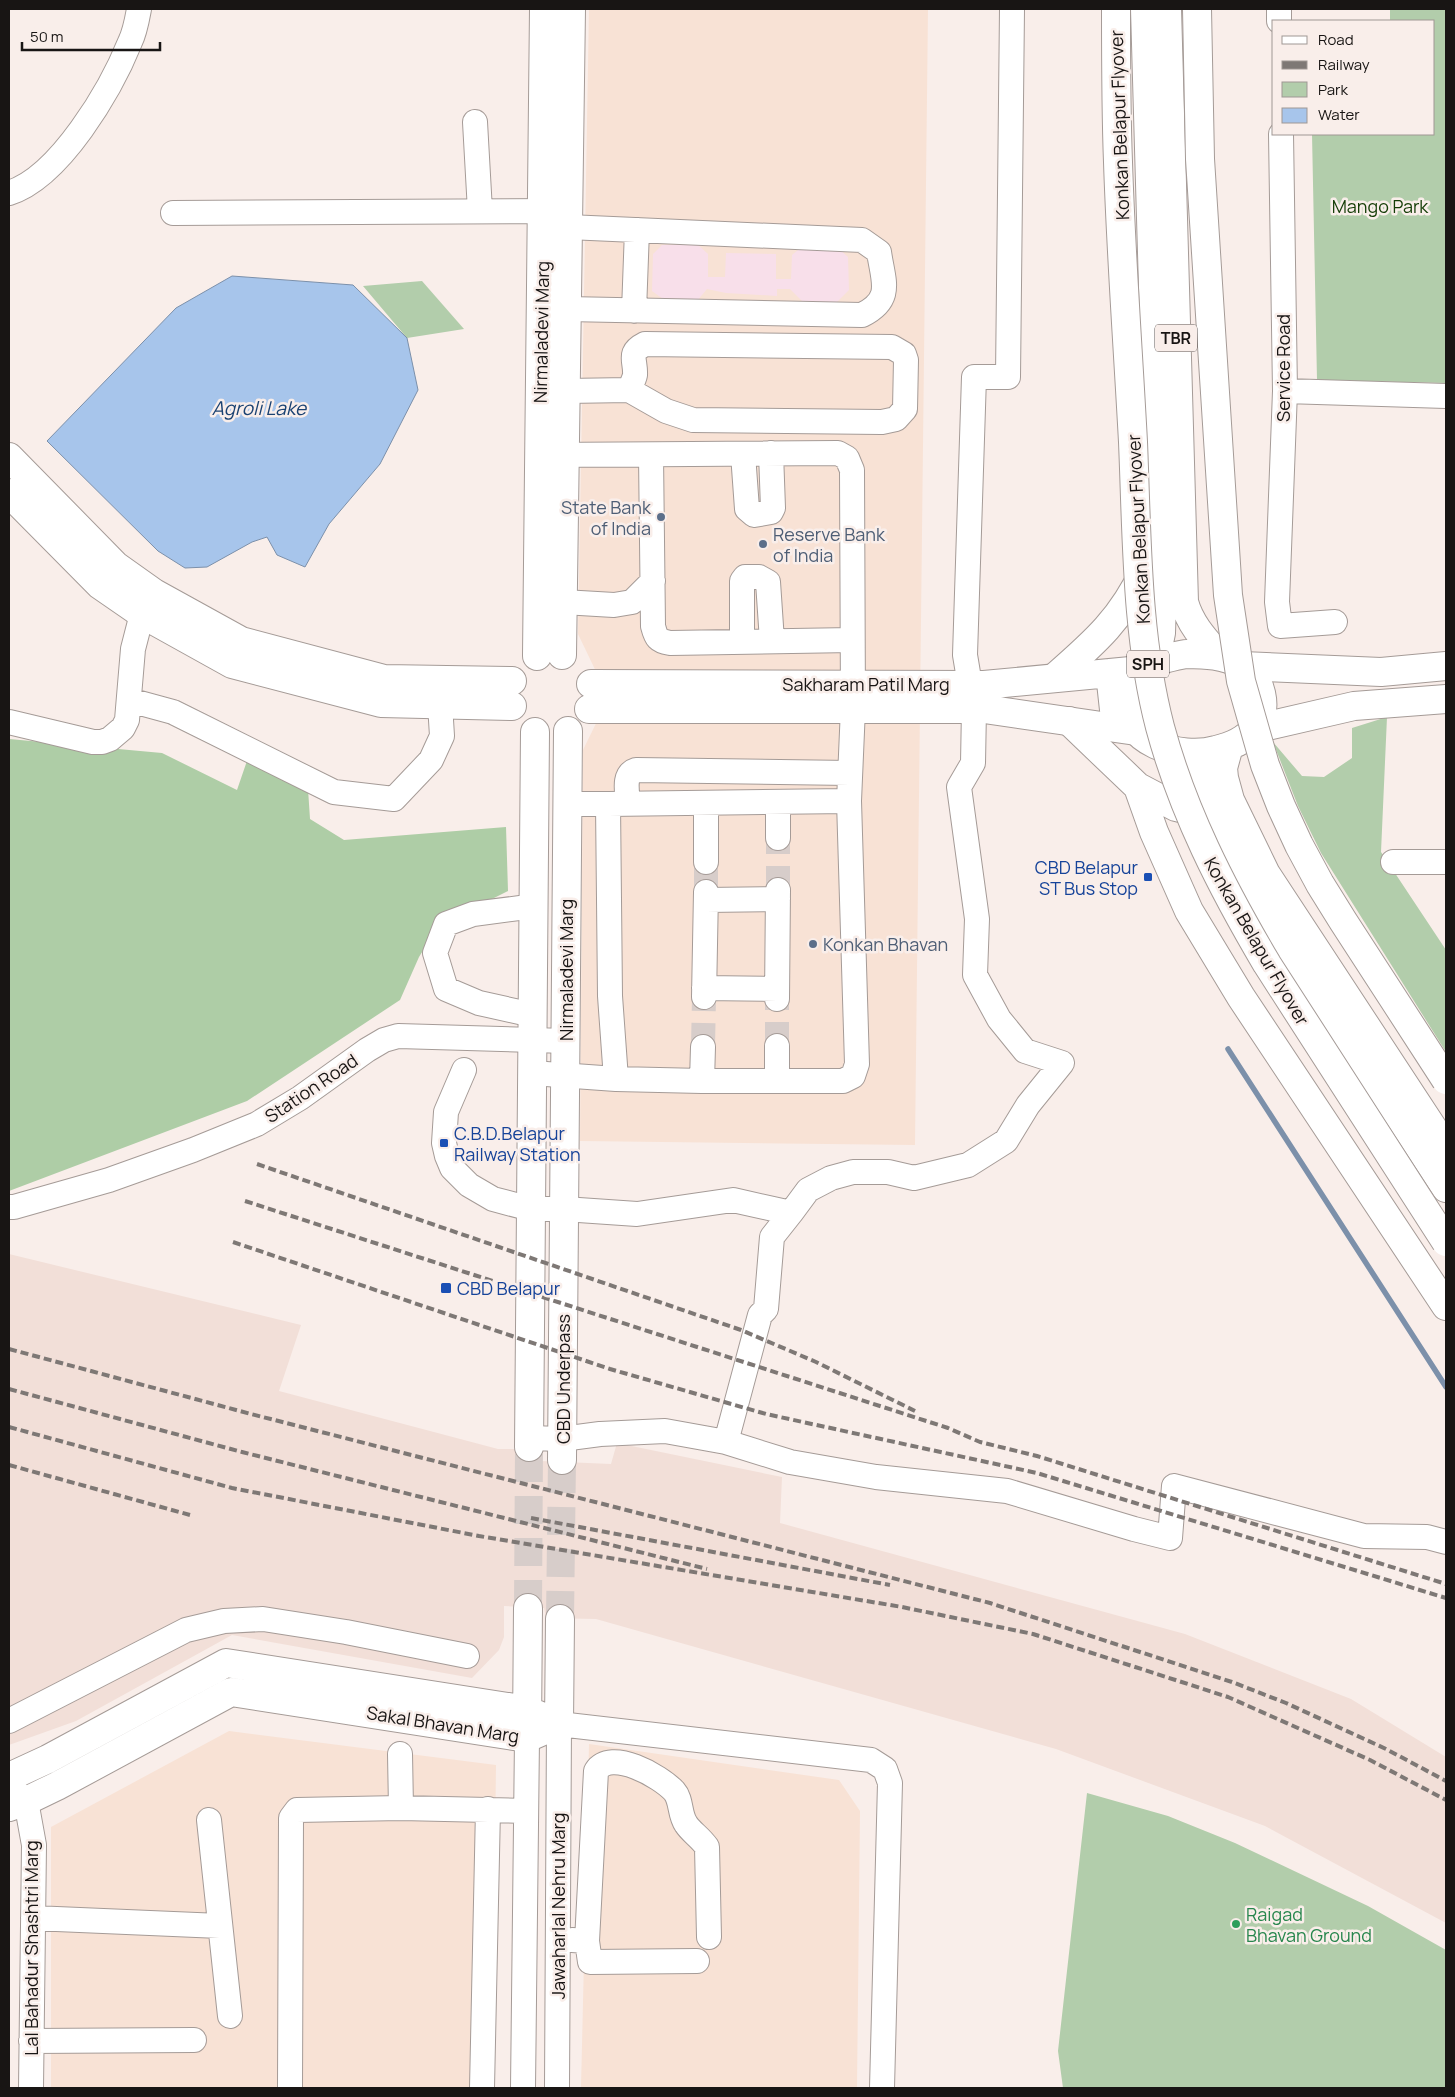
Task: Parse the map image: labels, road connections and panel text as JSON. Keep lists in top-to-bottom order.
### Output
{
  "streets": {
    "main road": [
      "Konkan Belapur Flyover",
      "Nirmaladevi Marg",
      "TBR",
      "SPH",
      "Sakharam Patil Marg",
      "CBD Underpass",
      "Sakal Bhavan Marg"
    ],
    "street": [
      "Service Road",
      "Station Road",
      "Jawaharlal Nehru Marg",
      "Lal Bahadur Shashtri Marg"
    ]
  },
  "crossings": [
    ["Nirmaladevi Marg", "Sakharam Patil Marg"],
    ["Nirmaladevi Marg", "Station Road"],
    ["Nirmaladevi Marg", "CBD Underpass"],
    ["TBR", "Sakharam Patil Marg"],
    ["Sakal Bhavan Marg", "Jawaharlal Nehru Marg"],
    ["Sakal Bhavan Marg", "Lal Bahadur Shashtri Marg"]
  ],
  "water": ["Agroli Lake"],
  "parks": ["Mango Park"],
  "places": {
    "other": [
      "State Bank of India",
      "Reserve Bank of India",
      "Konkan Bhavan",
      "Raigad Bhavan Ground"
    ],
    "transit": ["CBD Belapur ST Bus Stop", "C.B.D.Belapur Railway Station", "CBD Belapur"]
  },
  "legend": [
    "Road",
    "Railway",
    "Park",
    "Water"
  ],
  "scale_bar": "50 m"
}
